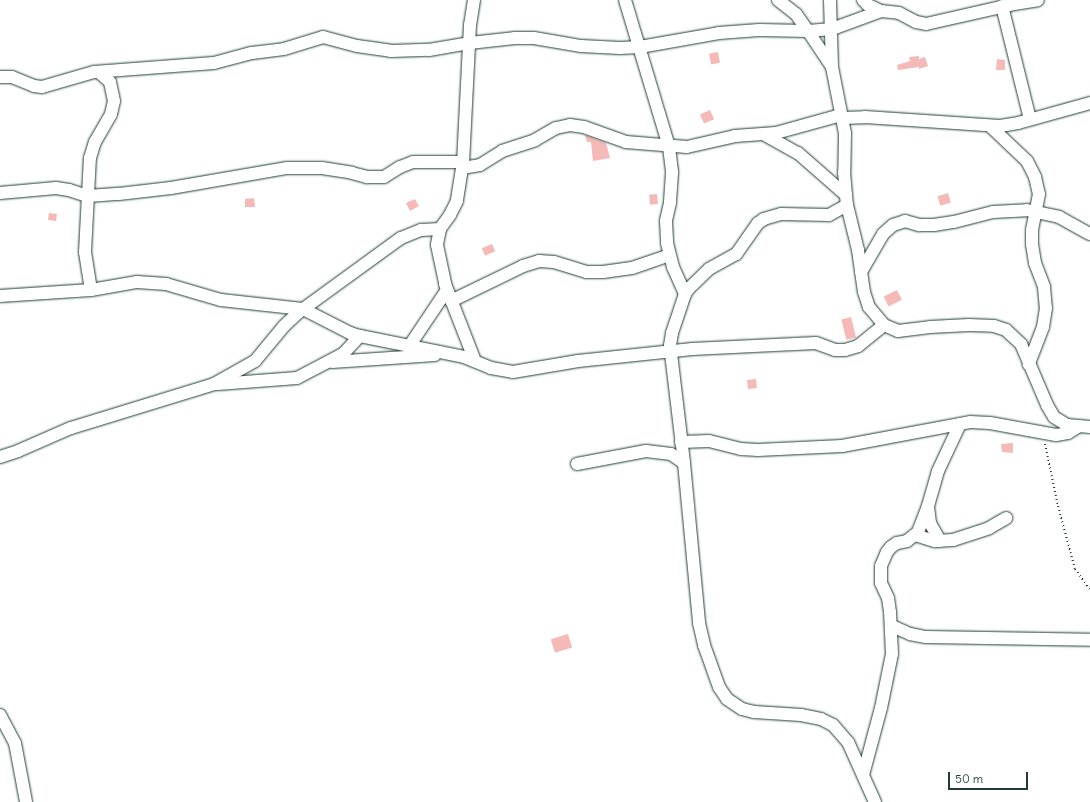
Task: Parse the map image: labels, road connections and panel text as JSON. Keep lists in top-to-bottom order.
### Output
{
  "scale_bar": "50 m"
}
